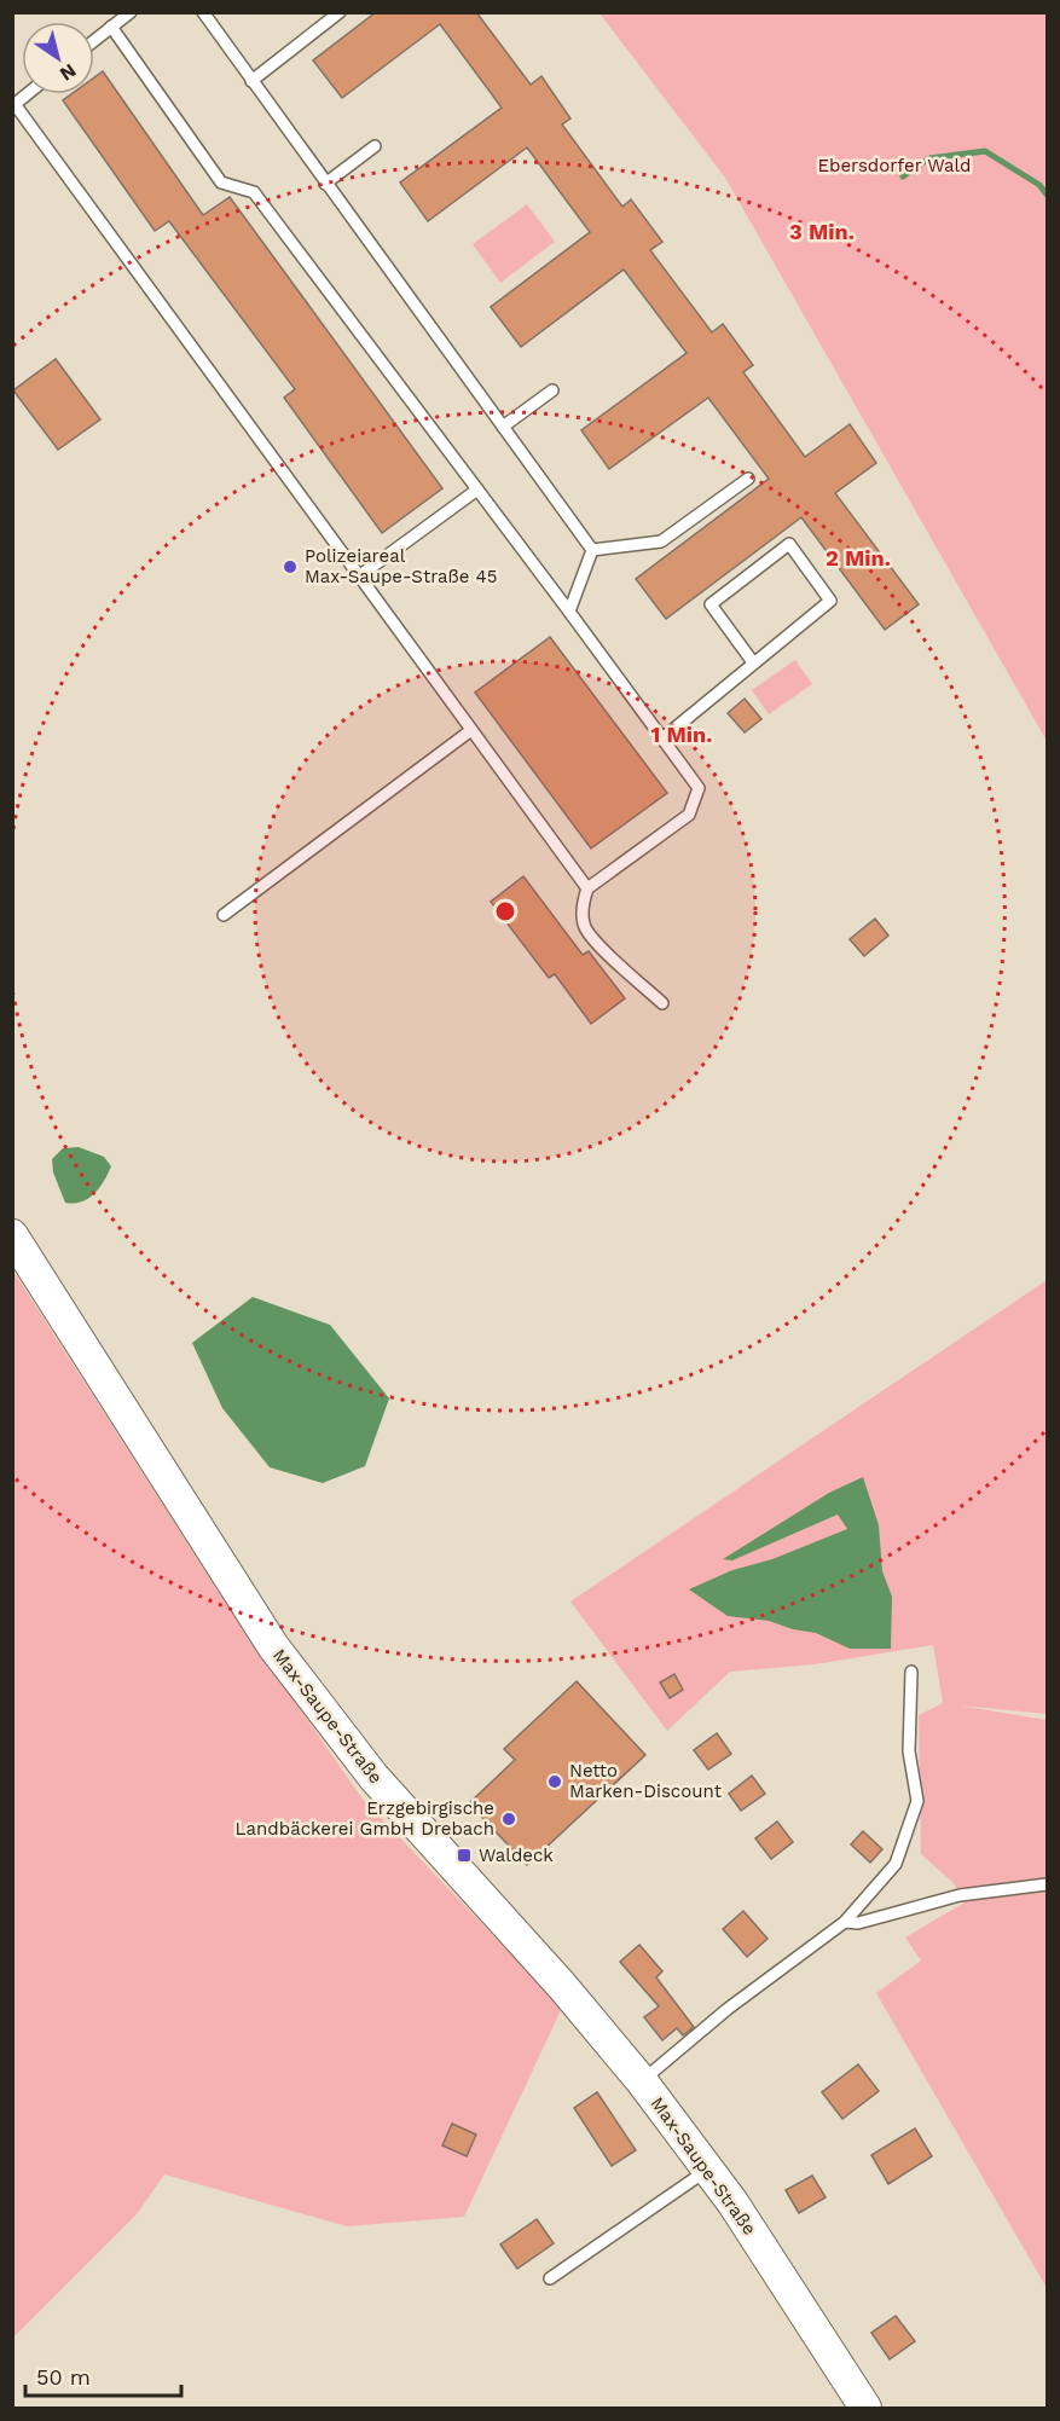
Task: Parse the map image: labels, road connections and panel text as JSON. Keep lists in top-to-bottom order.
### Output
{
  "streets": {
    "street": ["Max-Saupe-Straße"]
  },
  "parks": ["Ebersdorfer Wald"],
  "places": {
    "other": ["Polizeiareal Max-Saupe-Straße 45", "Netto Marken-Discount", "Erzgebirgische Landbäckerei GmbH Drebach"],
    "transit": ["Waldeck"]
  },
  "scale_bar": "50 m",
  "north": "bottom right",
  "rings": ["3 Min.", "2 Min.", "1 Min."]
}
